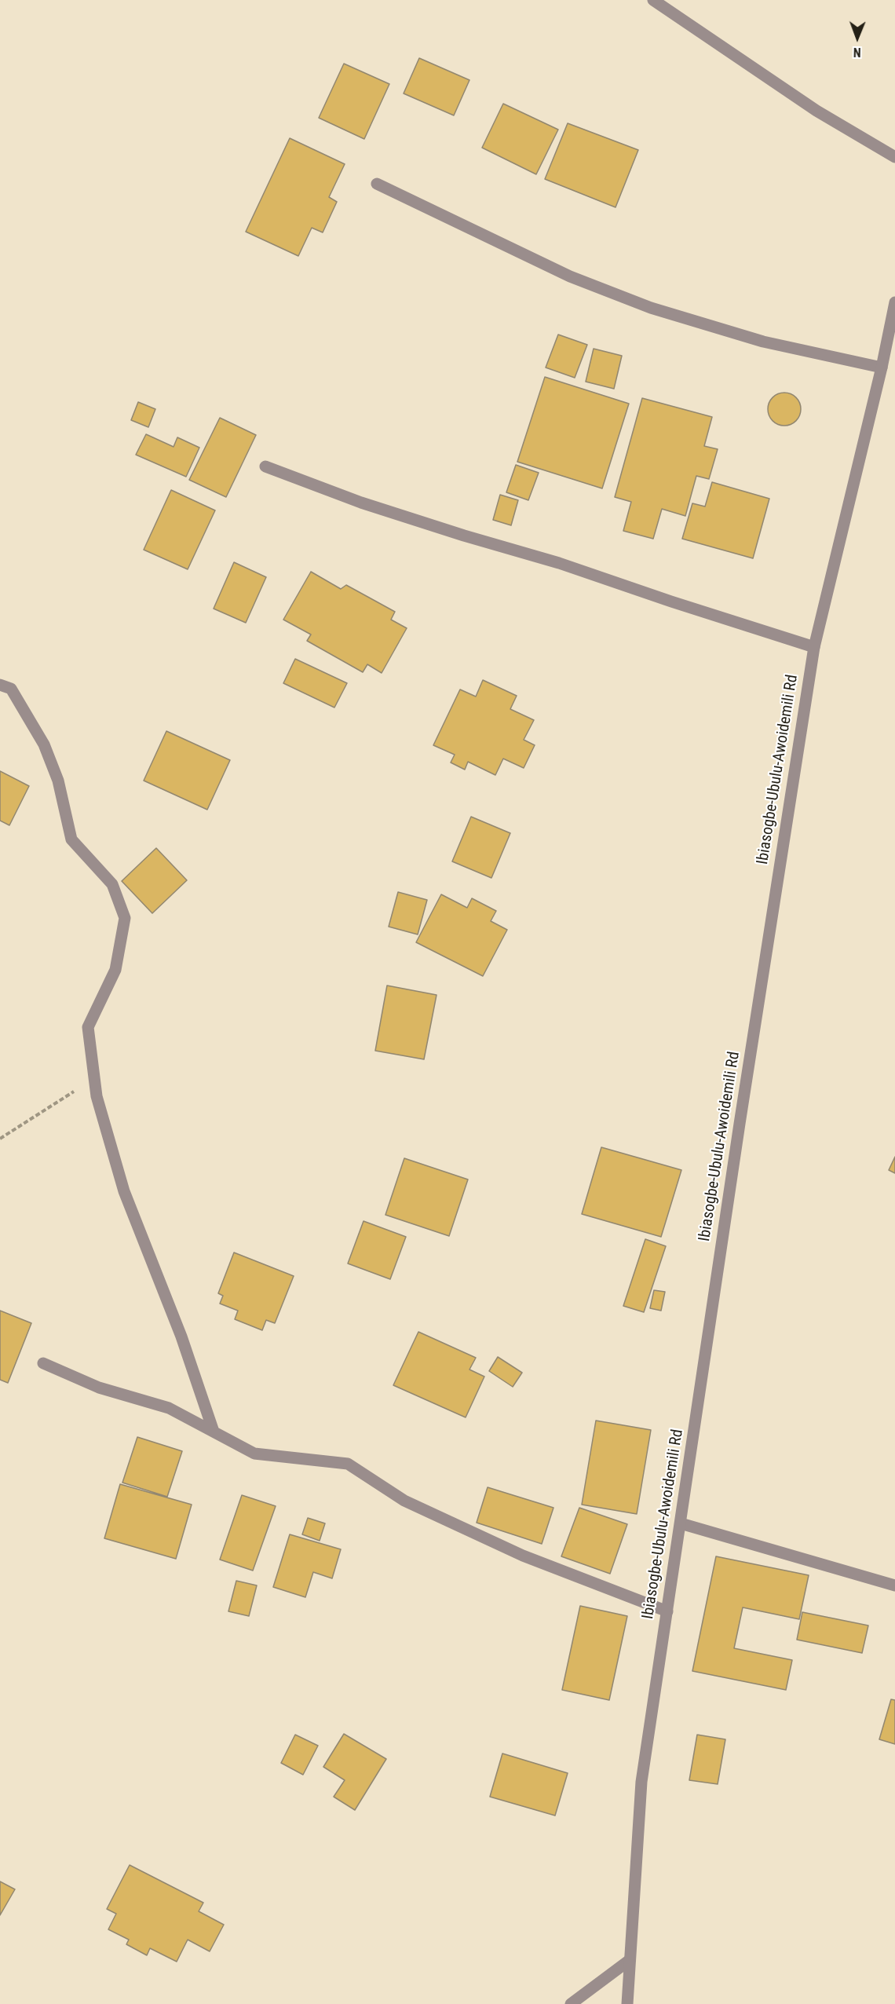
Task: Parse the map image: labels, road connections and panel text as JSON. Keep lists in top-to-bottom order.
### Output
{
  "streets": {
    "street": ["Ibiasogbe-Ubulu-Awoidemili Rd"]
  },
  "north": "bottom"
}
